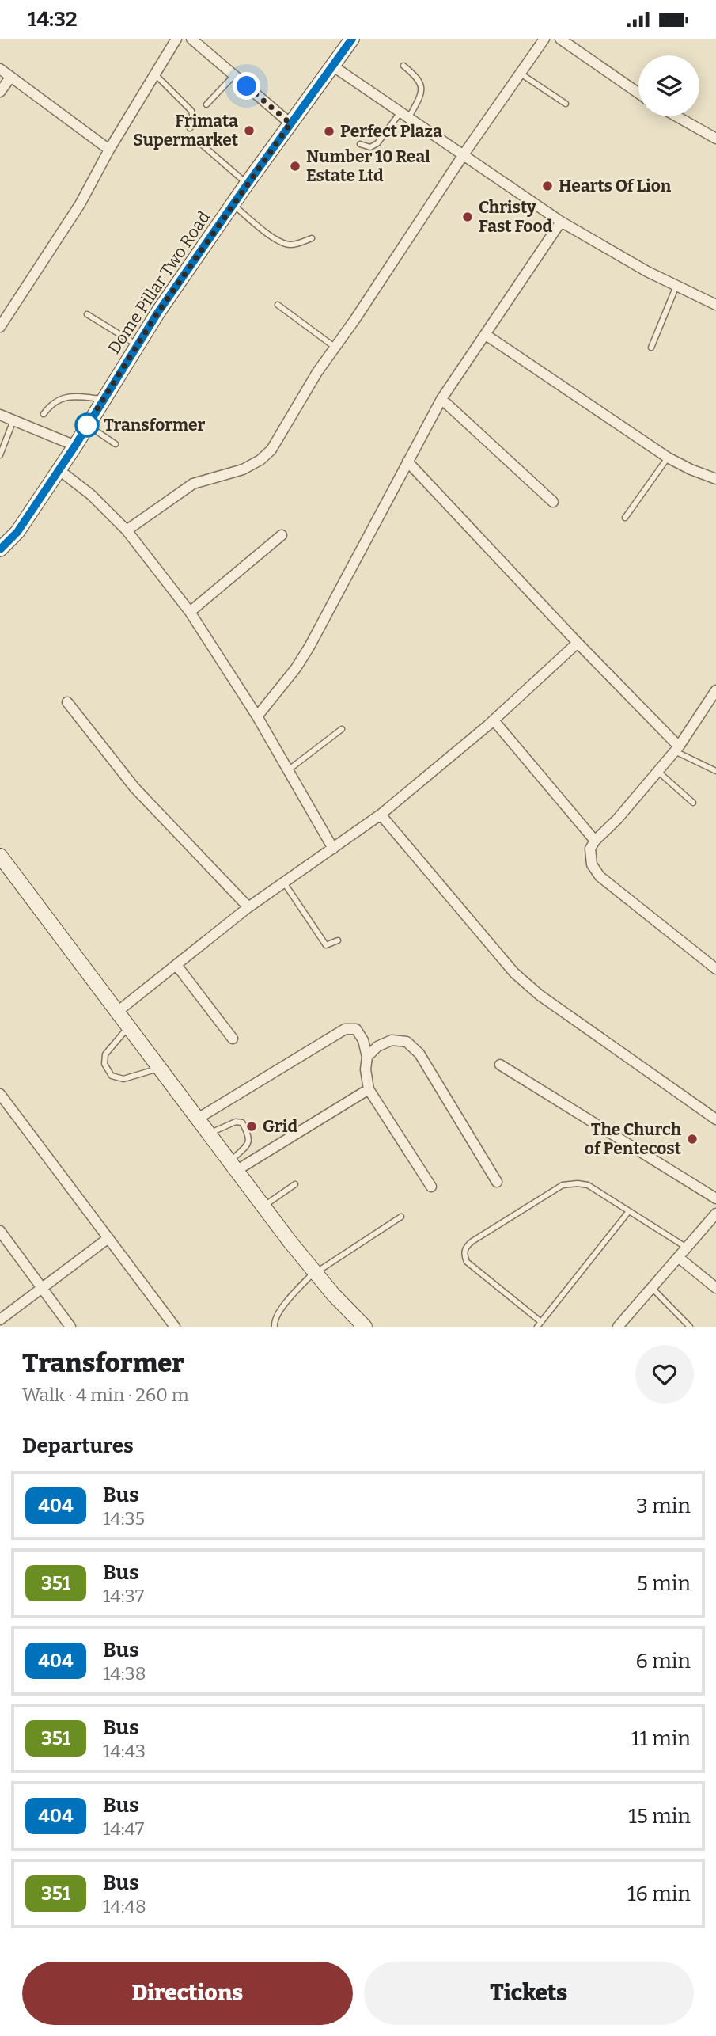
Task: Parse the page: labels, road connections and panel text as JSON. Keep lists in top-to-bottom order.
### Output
{
  "streets": {
    "street": ["Dome Pillar Two Road"]
  },
  "places": [
    "Frimata Supermarket",
    "Perfect Plaza",
    "Number 10 Real Estate Ltd",
    "Hearts Of Lion",
    "Christy Fast Food",
    "Transformer",
    "Grid",
    "The Church of Pentecost"
  ],
  "lines": ["bus line 404"],
  "page": {
    "status": "14:32",
    "heading": [
      ["Transformer", "Walk · 4 min · 260 m"],
      "Departures"
    ],
    "list": [
      {
        "mark": "404",
        "name": "Bus",
        "note": "14:35",
        "value": "3 min"
      },
      {
        "mark": "351",
        "name": "Bus",
        "note": "14:37",
        "value": "5 min"
      },
      {
        "mark": "404",
        "name": "Bus",
        "note": "14:38",
        "value": "6 min"
      },
      {
        "mark": "351",
        "name": "Bus",
        "note": "14:43",
        "value": "11 min"
      },
      {
        "mark": "404",
        "name": "Bus",
        "note": "14:47",
        "value": "15 min"
      },
      {
        "mark": "351",
        "name": "Bus",
        "note": "14:48",
        "value": "16 min"
      }
    ],
    "buttons": ["Directions", "Tickets"]
  }
}
